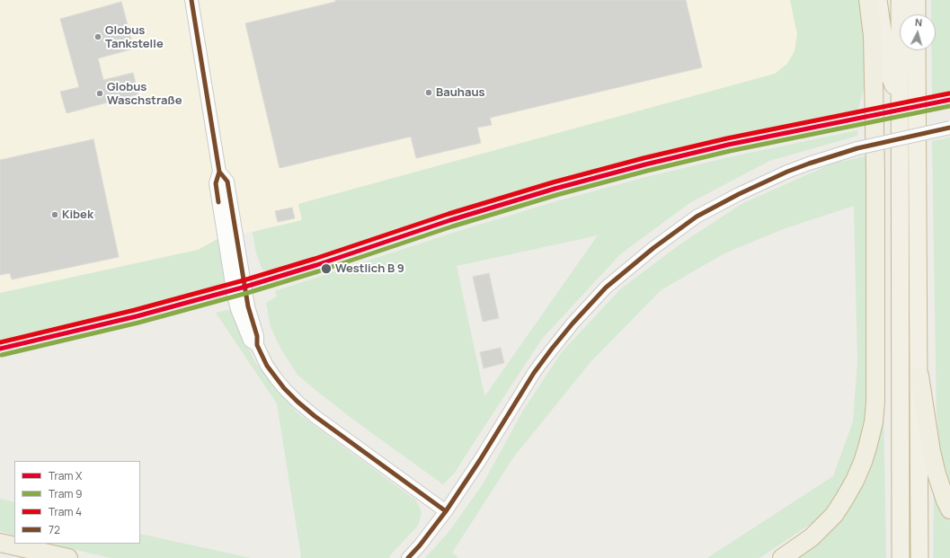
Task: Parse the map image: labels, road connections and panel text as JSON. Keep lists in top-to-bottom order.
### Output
{
  "places": [
    "Globus Tankstelle",
    "Bauhaus",
    "Globus Waschstraße",
    "Kibek",
    "Westlich B 9"
  ],
  "lines": [
    "transit line 72",
    "tram line 4",
    "tram line X",
    "tram line 9"
  ],
  "legend": [
    "Tram X",
    "Tram 9",
    "Tram 4",
    "72"
  ],
  "north": "top"
}
